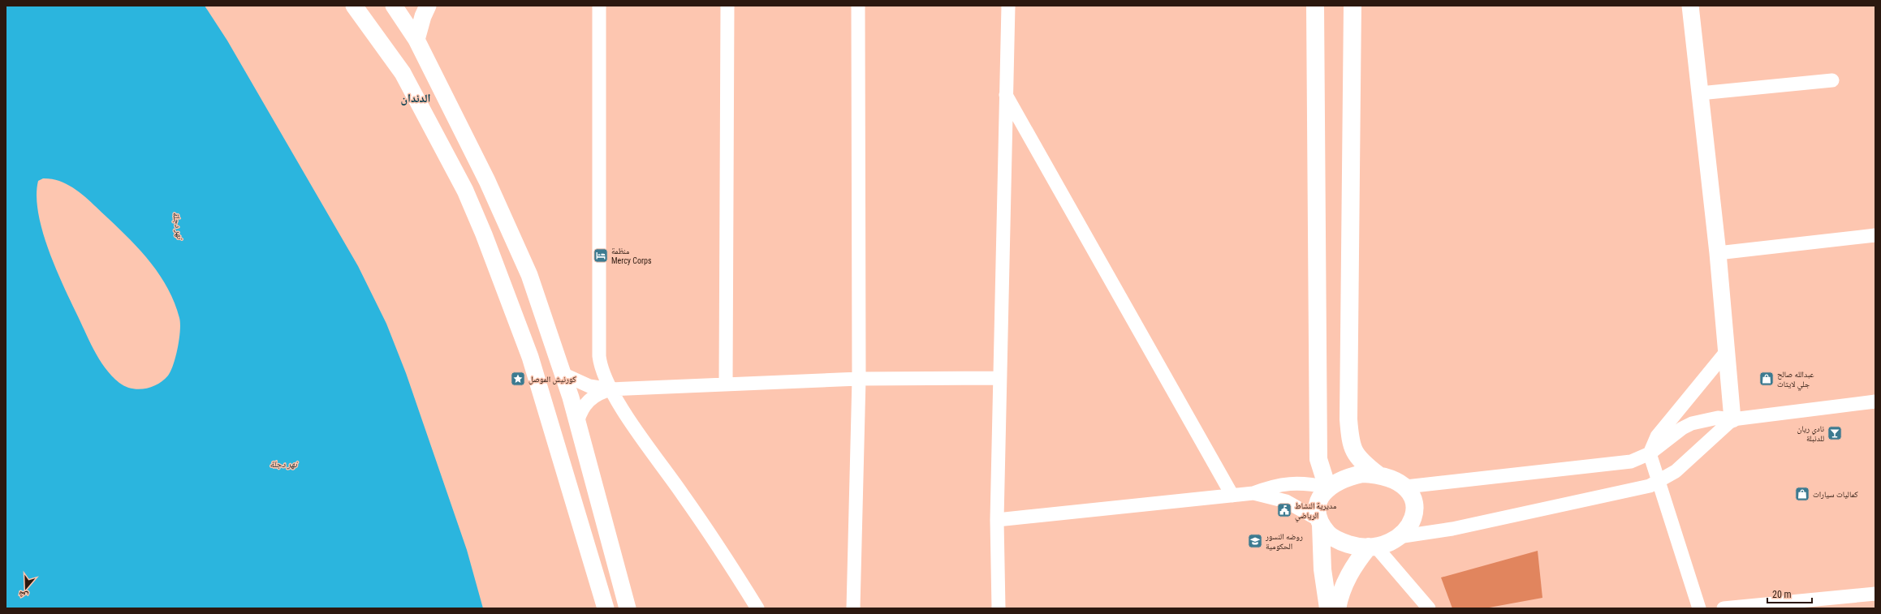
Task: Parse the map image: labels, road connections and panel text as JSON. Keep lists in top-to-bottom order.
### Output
{
  "districts": ["الدندان"],
  "water": ["نهر دجلة"],
  "places": {
    "hotel": ["منظمة Mercy Corps"],
    "place": ["كورنيش الموصل"],
    "shop": ["عبدالله صالح جلي لايتات", "كماليات سيارات"],
    "bar": ["نادي ريان للدنبلة"],
    "public building": ["مديرية النشاط الرياضي"],
    "school or university": ["روضه النسور الحكومية"]
  },
  "scale_bar": "20 m",
  "north": "bottom"
}
